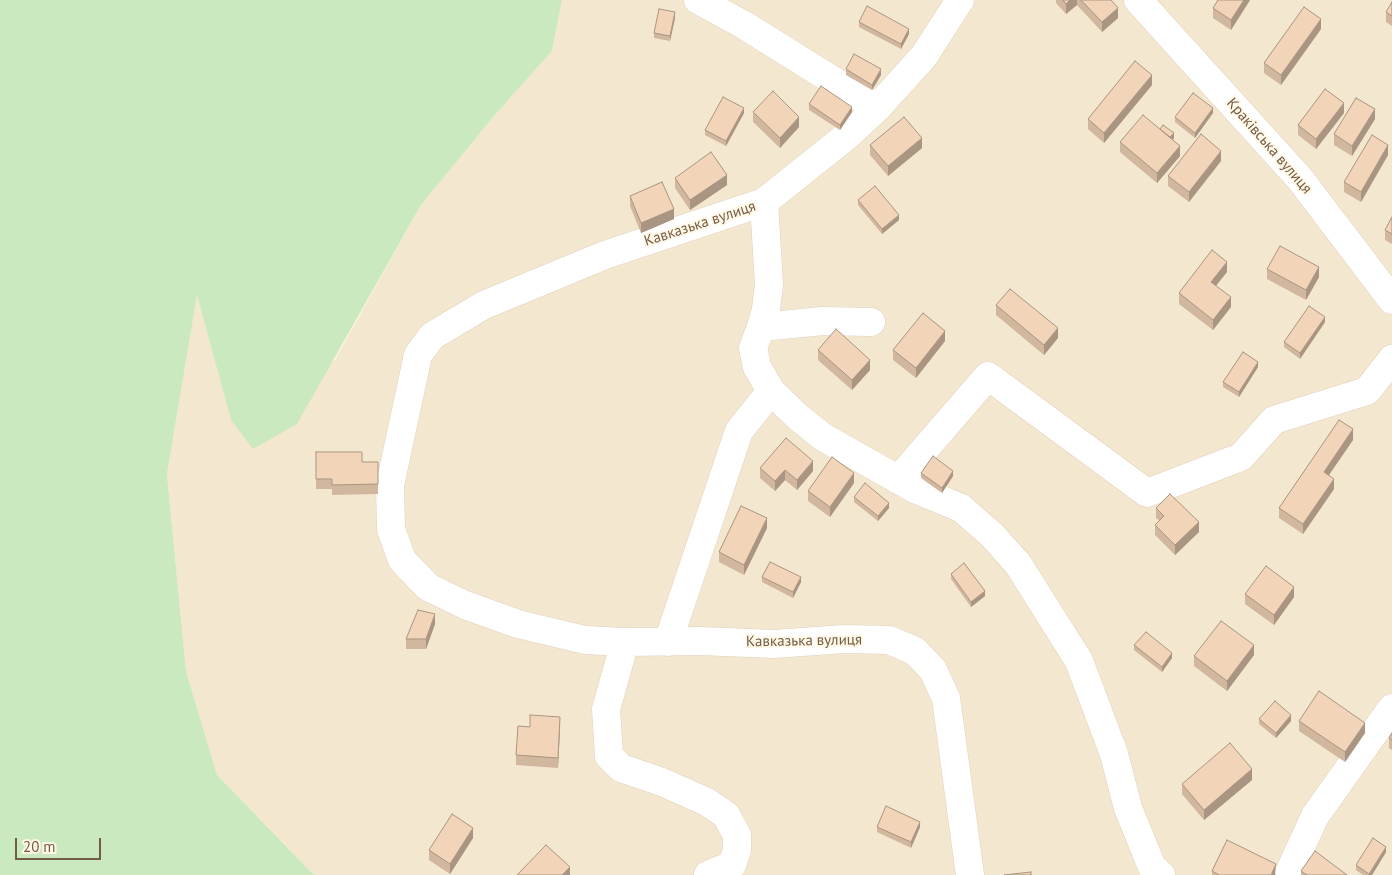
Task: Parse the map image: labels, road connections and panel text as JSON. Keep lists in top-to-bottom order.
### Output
{
  "streets": {
    "street": ["Краківська вулиця", "Кавказька вулиця"]
  },
  "scale_bar": "20 m"
}
